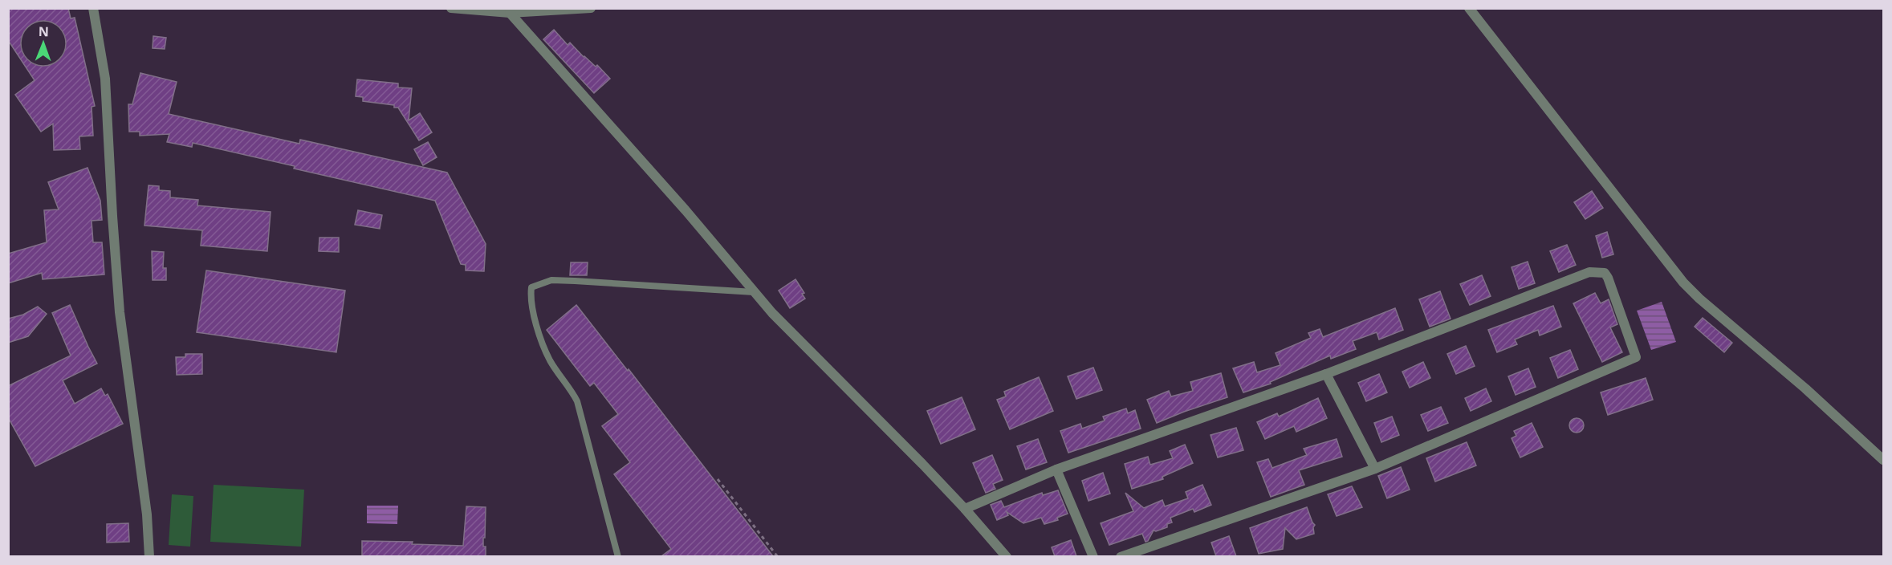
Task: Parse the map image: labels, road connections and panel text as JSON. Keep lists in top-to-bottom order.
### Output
{
  "north": "top"
}
